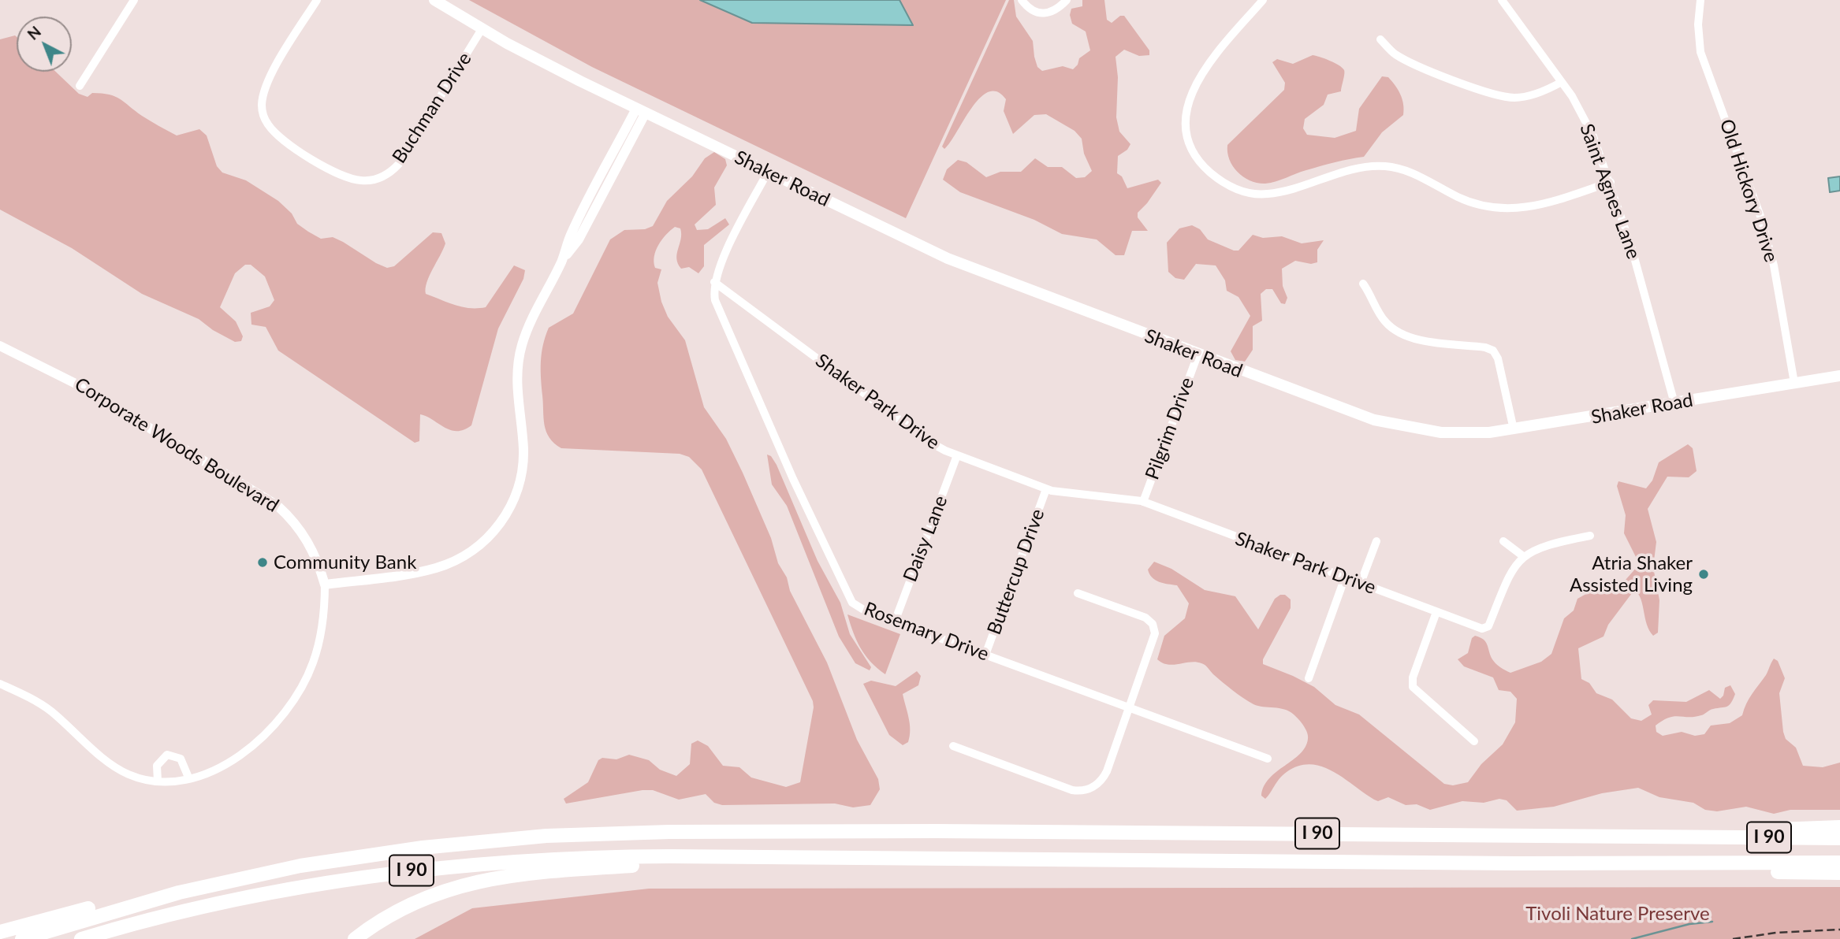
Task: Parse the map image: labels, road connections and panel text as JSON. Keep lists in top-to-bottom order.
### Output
{
  "streets": {
    "highway": ["I 90"],
    "main road": ["Shaker Road"],
    "street": [
      "Buchman Drive",
      "Old Hickory Drive",
      "Saint Agnes Lane",
      "Shaker Park Drive",
      "Pilgrim Drive",
      "Corporate Woods Boulevard",
      "Daisy Lane",
      "Buttercup Drive",
      "Rosemary Drive"
    ]
  },
  "crossings": [
    ["Buchman Drive", "Shaker Road"],
    ["Shaker Road", "Old Hickory Drive"],
    ["Shaker Road", "Saint Agnes Lane"],
    ["Shaker Road", "Pilgrim Drive"],
    ["Shaker Park Drive", "Pilgrim Drive"],
    ["Shaker Park Drive", "Daisy Lane"],
    ["Shaker Park Drive", "Buttercup Drive"],
    ["Shaker Park Drive", "Rosemary Drive"],
    ["Daisy Lane", "Rosemary Drive"],
    ["Buttercup Drive", "Rosemary Drive"]
  ],
  "parks": ["Tivoli Nature Preserve"],
  "places": ["Community Bank", "Atria Shaker Assisted Living"],
  "north": "top left"
}
